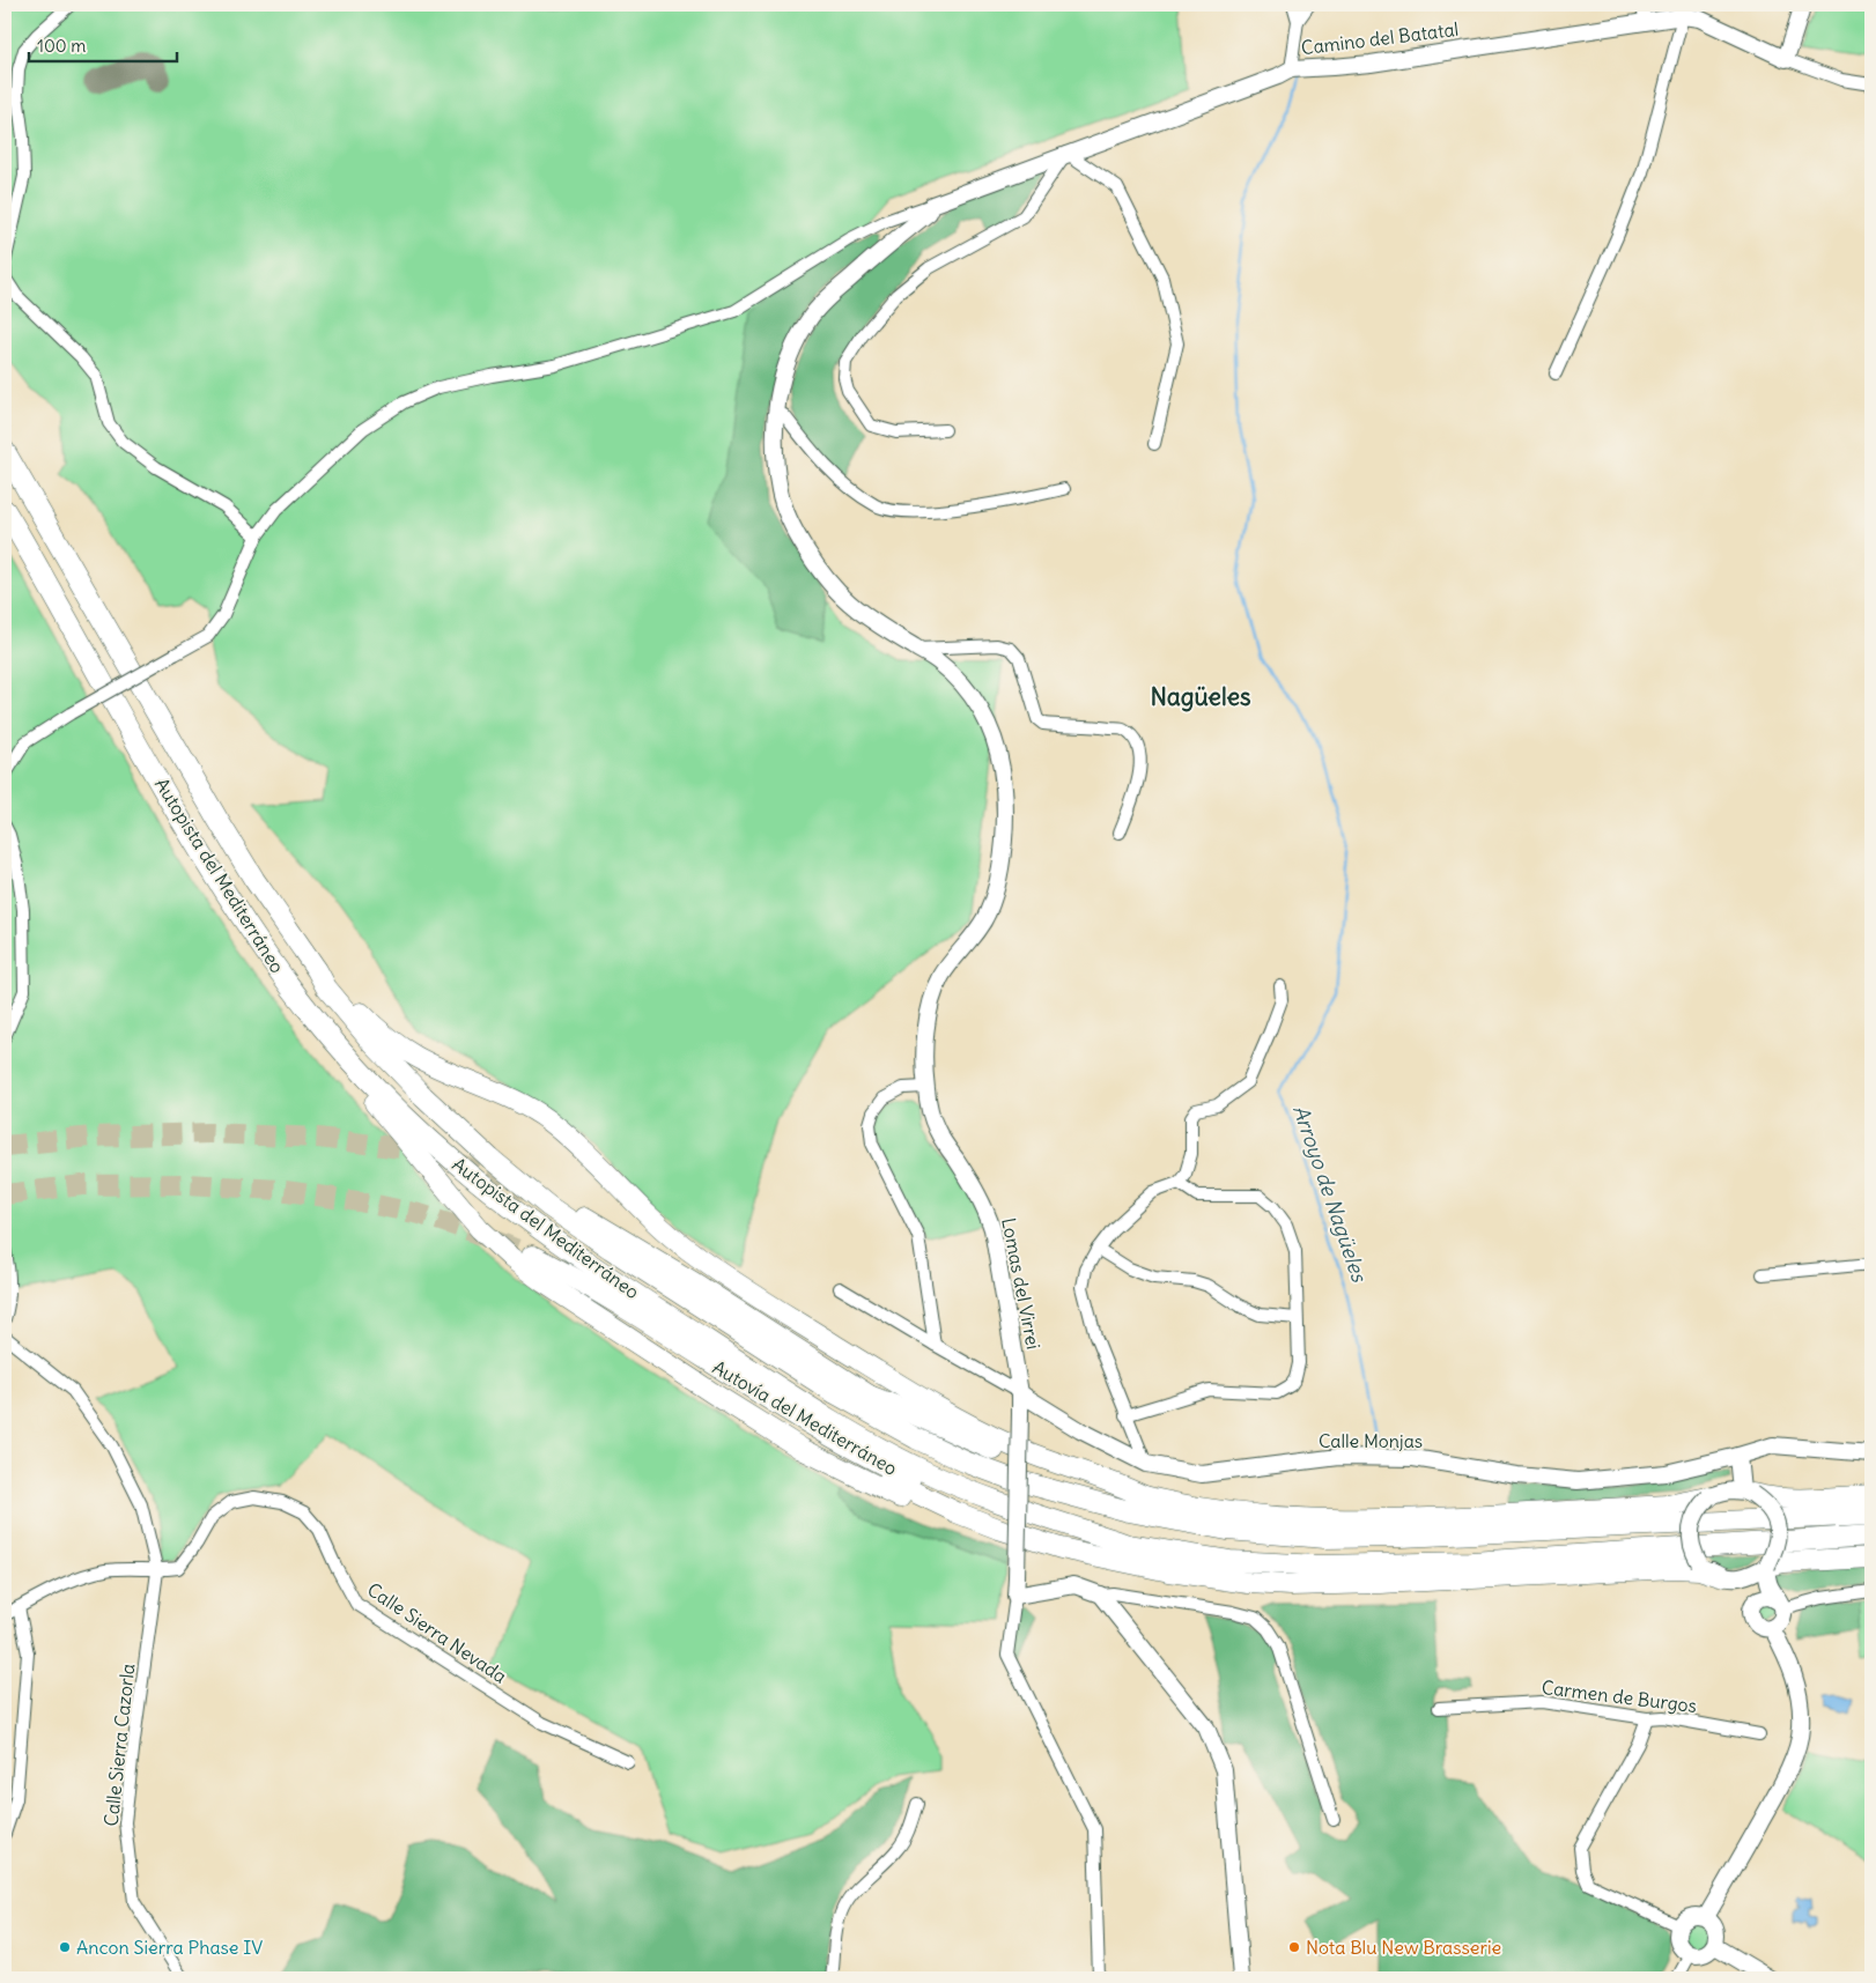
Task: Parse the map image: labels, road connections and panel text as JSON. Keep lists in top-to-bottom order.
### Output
{
  "streets": {
    "highway": ["Autopista del Mediterráneo", "Autovía del Mediterráneo"],
    "street": [
      "Camino del Batatal",
      "Lomas del Virrei",
      "Calle Monjas",
      "Calle Sierra Nevada",
      "Carmen de Burgos",
      "Calle Sierra Cazorla"
    ]
  },
  "crossings": [
    ["Autopista del Mediterráneo", "Autovía del Mediterráneo"],
    ["Lomas del Virrei", "Calle Monjas"],
    ["Calle Sierra Nevada", "Calle Sierra Cazorla"]
  ],
  "districts": ["Nagüeles"],
  "water": ["Arroyo de Nagüeles"],
  "places": ["Ancon Sierra Phase IV", "Nota Blu New Brasserie"],
  "scale_bar": "100 m"
}
